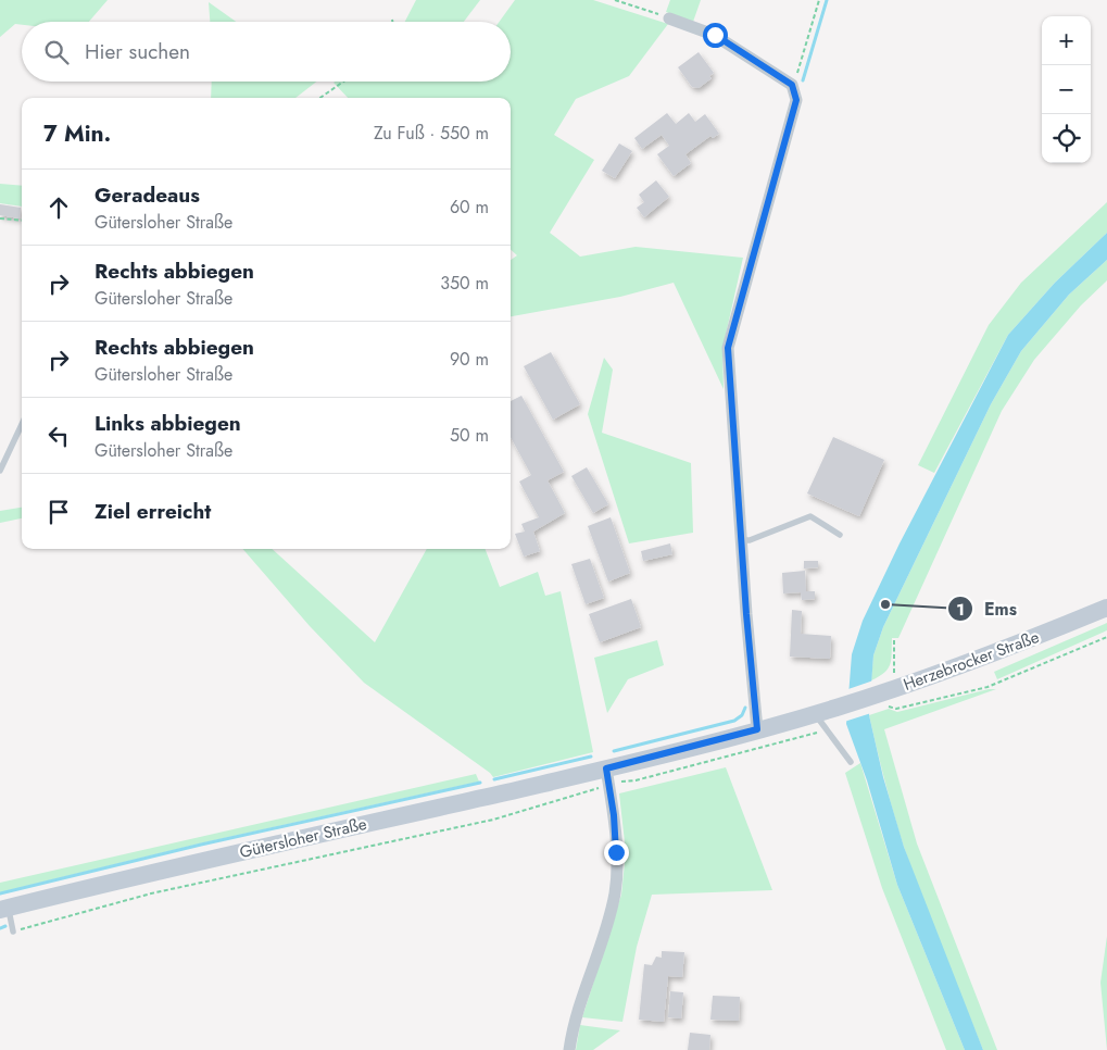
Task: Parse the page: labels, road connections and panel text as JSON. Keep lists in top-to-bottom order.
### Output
{
  "streets": {
    "main road": ["Herzebrocker Straße", "Gütersloher Straße"]
  },
  "crossings": [
    ["Herzebrocker Straße", "Gütersloher Straße"]
  ],
  "places": ["Ems"],
  "page": {
    "map_buttons": ["+", "−"],
    "search": "Hier suchen",
    "heading": ["7 Min.", "Zu Fuß · 550 m"],
    "list": [
      ["Geradeaus", "Gütersloher Straße", "60 m"],
      ["Rechts abbiegen", "Gütersloher Straße", "350 m"],
      ["Rechts abbiegen", "Gütersloher Straße", "90 m"],
      ["Links abbiegen", "Gütersloher Straße", "50 m"],
      "Ziel erreicht"
    ]
  }
}
